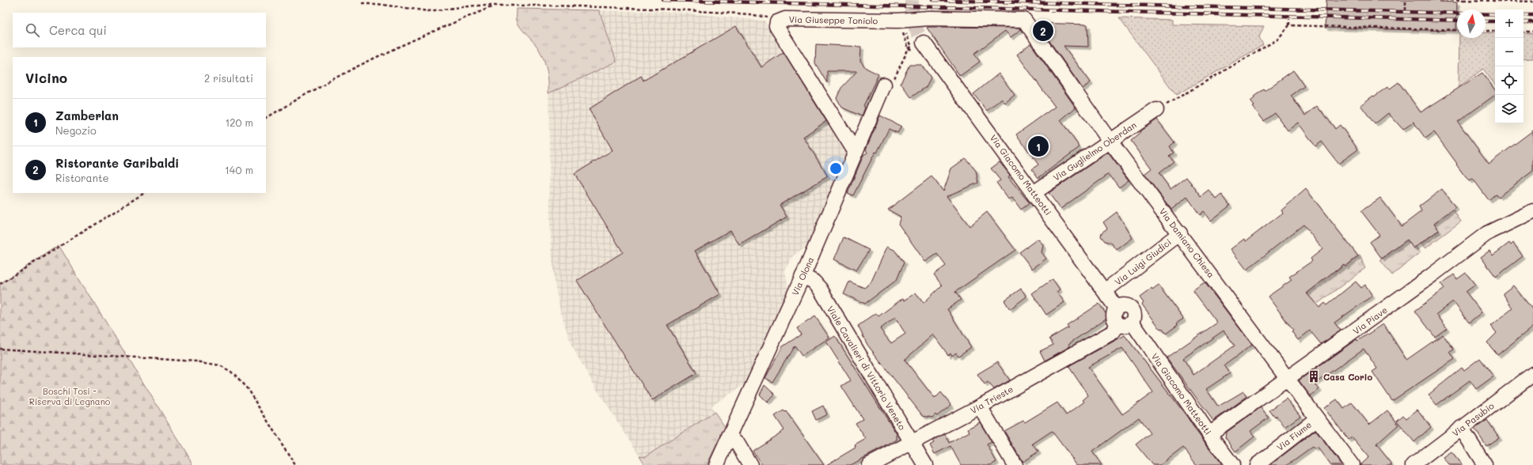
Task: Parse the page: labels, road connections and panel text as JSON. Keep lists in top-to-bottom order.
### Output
{
  "streets": {
    "street": [
      "Via Giuseppe Toniolo",
      "Via Guglielmo Oberdan",
      "Via Giacomo Matteotti",
      "Via Damiano Chiesa",
      "Via Luigi Giudici",
      "Via Olona",
      "Via Piave",
      "Viale Cavalieri di Vittorio Veneto",
      "Via Trieste",
      "Via Pasubio",
      "Via Fiume"
    ]
  },
  "crossings": [
    ["Via Giuseppe Toniolo", "Via Damiano Chiesa"],
    ["Via Giuseppe Toniolo", "Via Olona"],
    ["Via Guglielmo Oberdan", "Via Giacomo Matteotti"],
    ["Via Guglielmo Oberdan", "Via Damiano Chiesa"],
    ["Via Giacomo Matteotti", "Via Luigi Giudici"],
    ["Via Giacomo Matteotti", "Via Piave"],
    ["Via Giacomo Matteotti", "Via Trieste"],
    ["Via Damiano Chiesa", "Via Luigi Giudici"],
    ["Via Damiano Chiesa", "Via Piave"],
    ["Via Damiano Chiesa", "Via Fiume"],
    ["Via Olona", "Viale Cavalieri di Vittorio Veneto"],
    ["Viale Cavalieri di Vittorio Veneto", "Via Trieste"]
  ],
  "parks": ["Boschi Tosi - Riserva di Legnano"],
  "places": {
    "building": ["Casa Corio"]
  },
  "north": "top",
  "page": {
    "map_buttons": ["+", "−"],
    "search": "Cerca qui",
    "pins": ["2", "1"],
    "heading": ["Vicino", "2 risultati"],
    "list": [
      {
        "mark": "1",
        "name": "Zamberlan",
        "note": "Negozio",
        "value": "120 m"
      },
      {
        "mark": "2",
        "name": "Ristorante Garibaldi",
        "note": "Ristorante",
        "value": "140 m"
      }
    ]
  }
}
